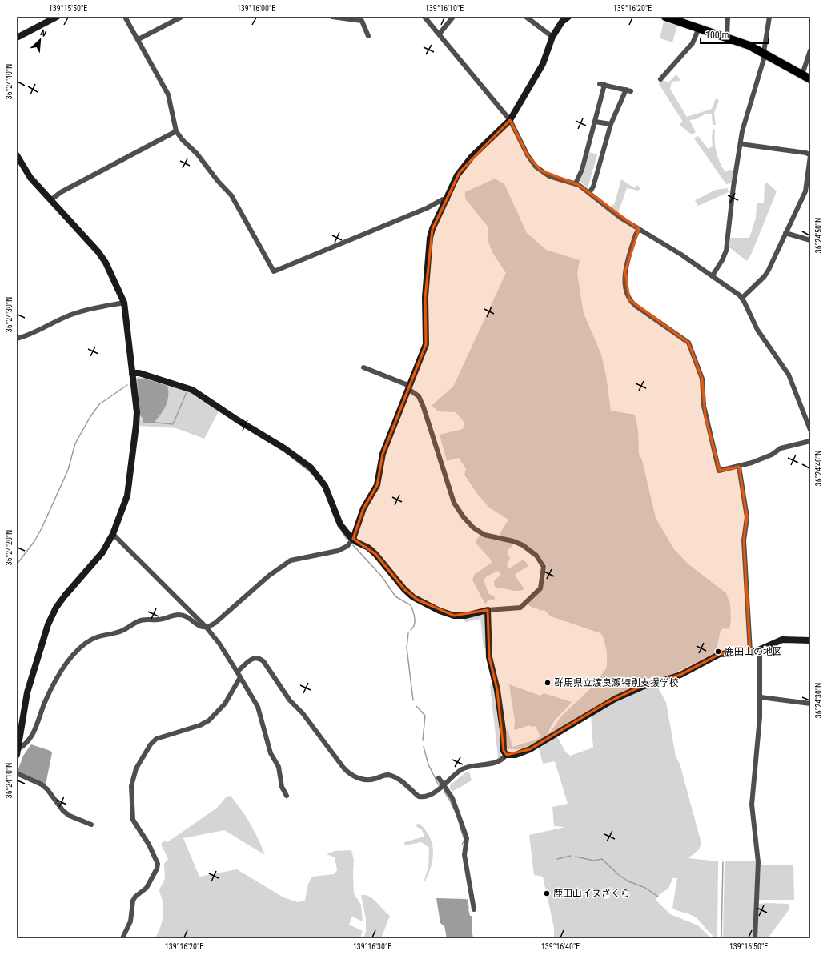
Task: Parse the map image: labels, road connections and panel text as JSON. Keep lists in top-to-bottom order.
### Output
{
  "places": ["鹿田山の地図", "群馬県立渡良瀬特別支援学校", "鹿田山イヌざくら"],
  "scale_bar": "100 m",
  "north": "top right",
  "coordinates": [
    "139°15'50\"E",
    "139°16'00\"E",
    "139°16'10\"E",
    "139°16'20\"E",
    "36°24'40\"N",
    "36°24'50\"N",
    "36°24'30\"N",
    "36°24'20\"N",
    "36°24'10\"N",
    "139°16'30\"E",
    "139°16'40\"E",
    "139°16'50\"E"
  ]
}
